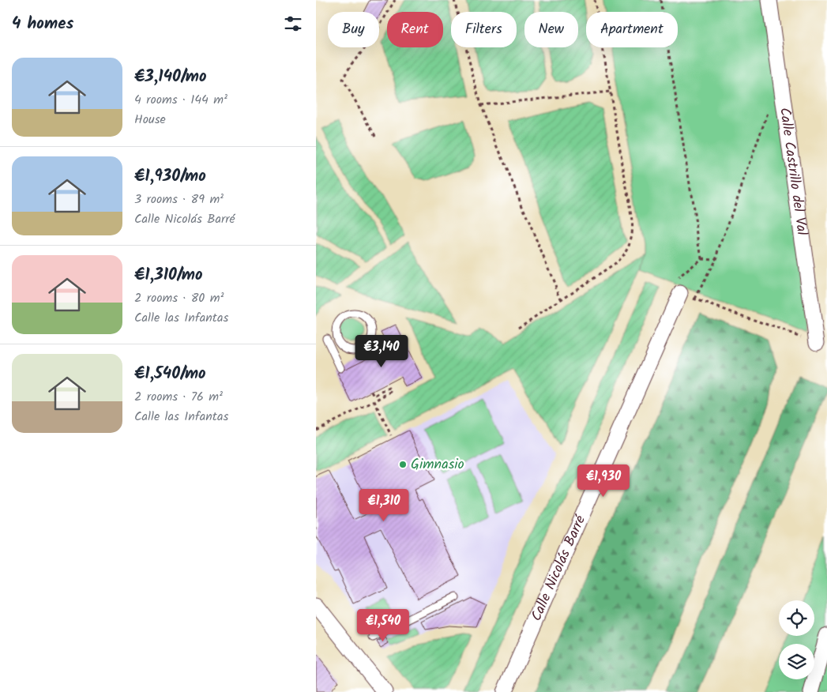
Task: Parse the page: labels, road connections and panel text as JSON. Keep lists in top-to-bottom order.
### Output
{
  "streets": {
    "street": ["Calle Castrillo del Val", "Calle Nicolás Barré"]
  },
  "places": ["Gimnasio"],
  "page": {
    "heading": "4 homes",
    "chip": [
      "Buy",
      "Rent",
      "Filters",
      "New",
      "Apartment"
    ],
    "list": [
      {
        "name": "€3,140/mo",
        "note": "4 rooms · 144 m² · House"
      },
      {
        "name": "€1,930/mo",
        "note": "3 rooms · 89 m² · Calle Nicolás Barré"
      },
      {
        "name": "€1,310/mo",
        "note": "2 rooms · 80 m² · Calle las Infantas"
      },
      {
        "name": "€1,540/mo",
        "note": "2 rooms · 76 m² · Calle las Infantas"
      }
    ],
    "price": [
      "€3,140",
      "€1,930",
      "€1,310",
      "€1,540"
    ]
  }
}
